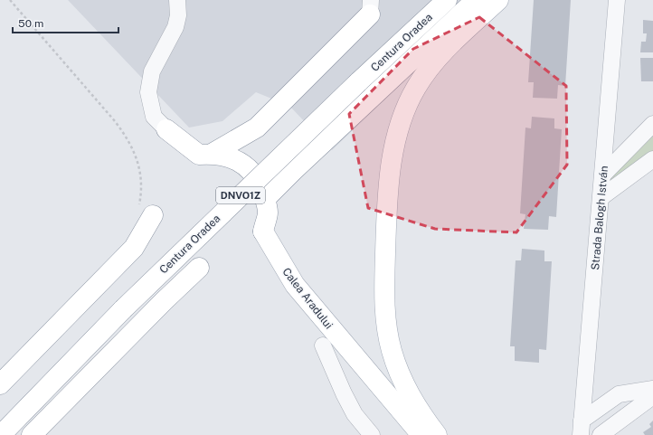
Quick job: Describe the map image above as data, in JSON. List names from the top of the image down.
{
  "streets": {
    "main road": ["Centura Oradea", "DNVO1Z", "Calea Aradului"],
    "street": ["Strada Balogh István"]
  },
  "scale_bar": "50 m"
}
